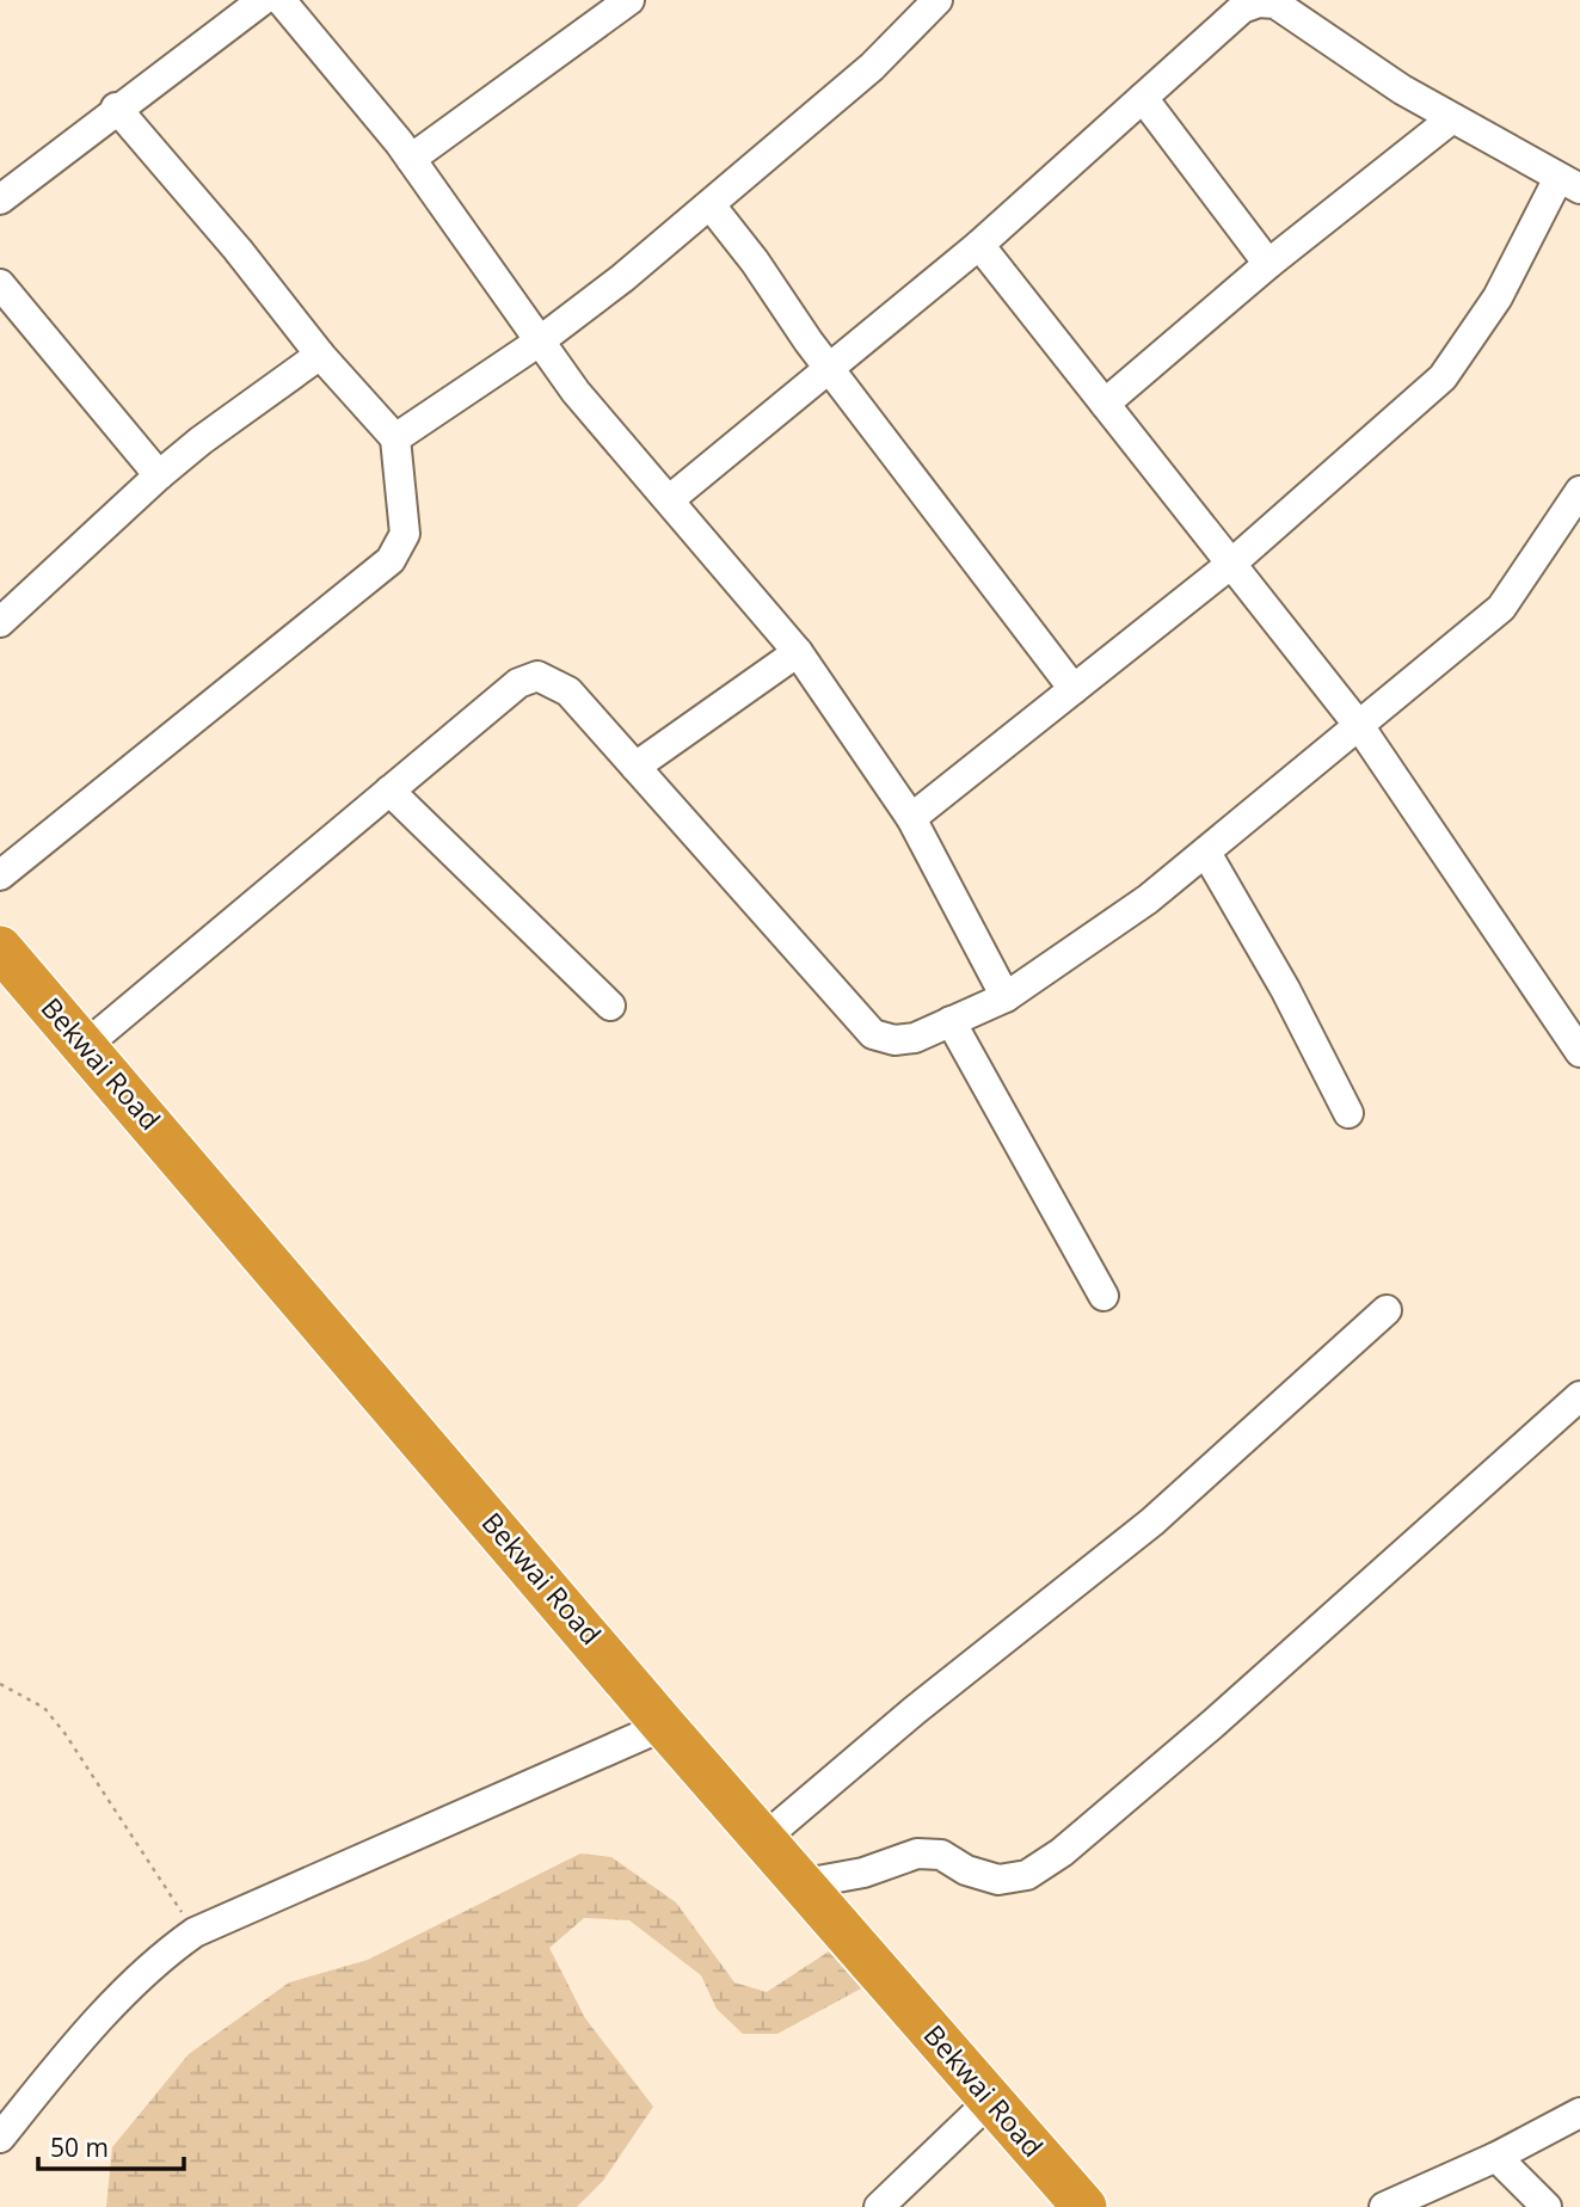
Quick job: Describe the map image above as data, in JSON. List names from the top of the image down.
{
  "streets": {
    "highway": ["Bekwai Road"]
  },
  "scale_bar": "50 m"
}
